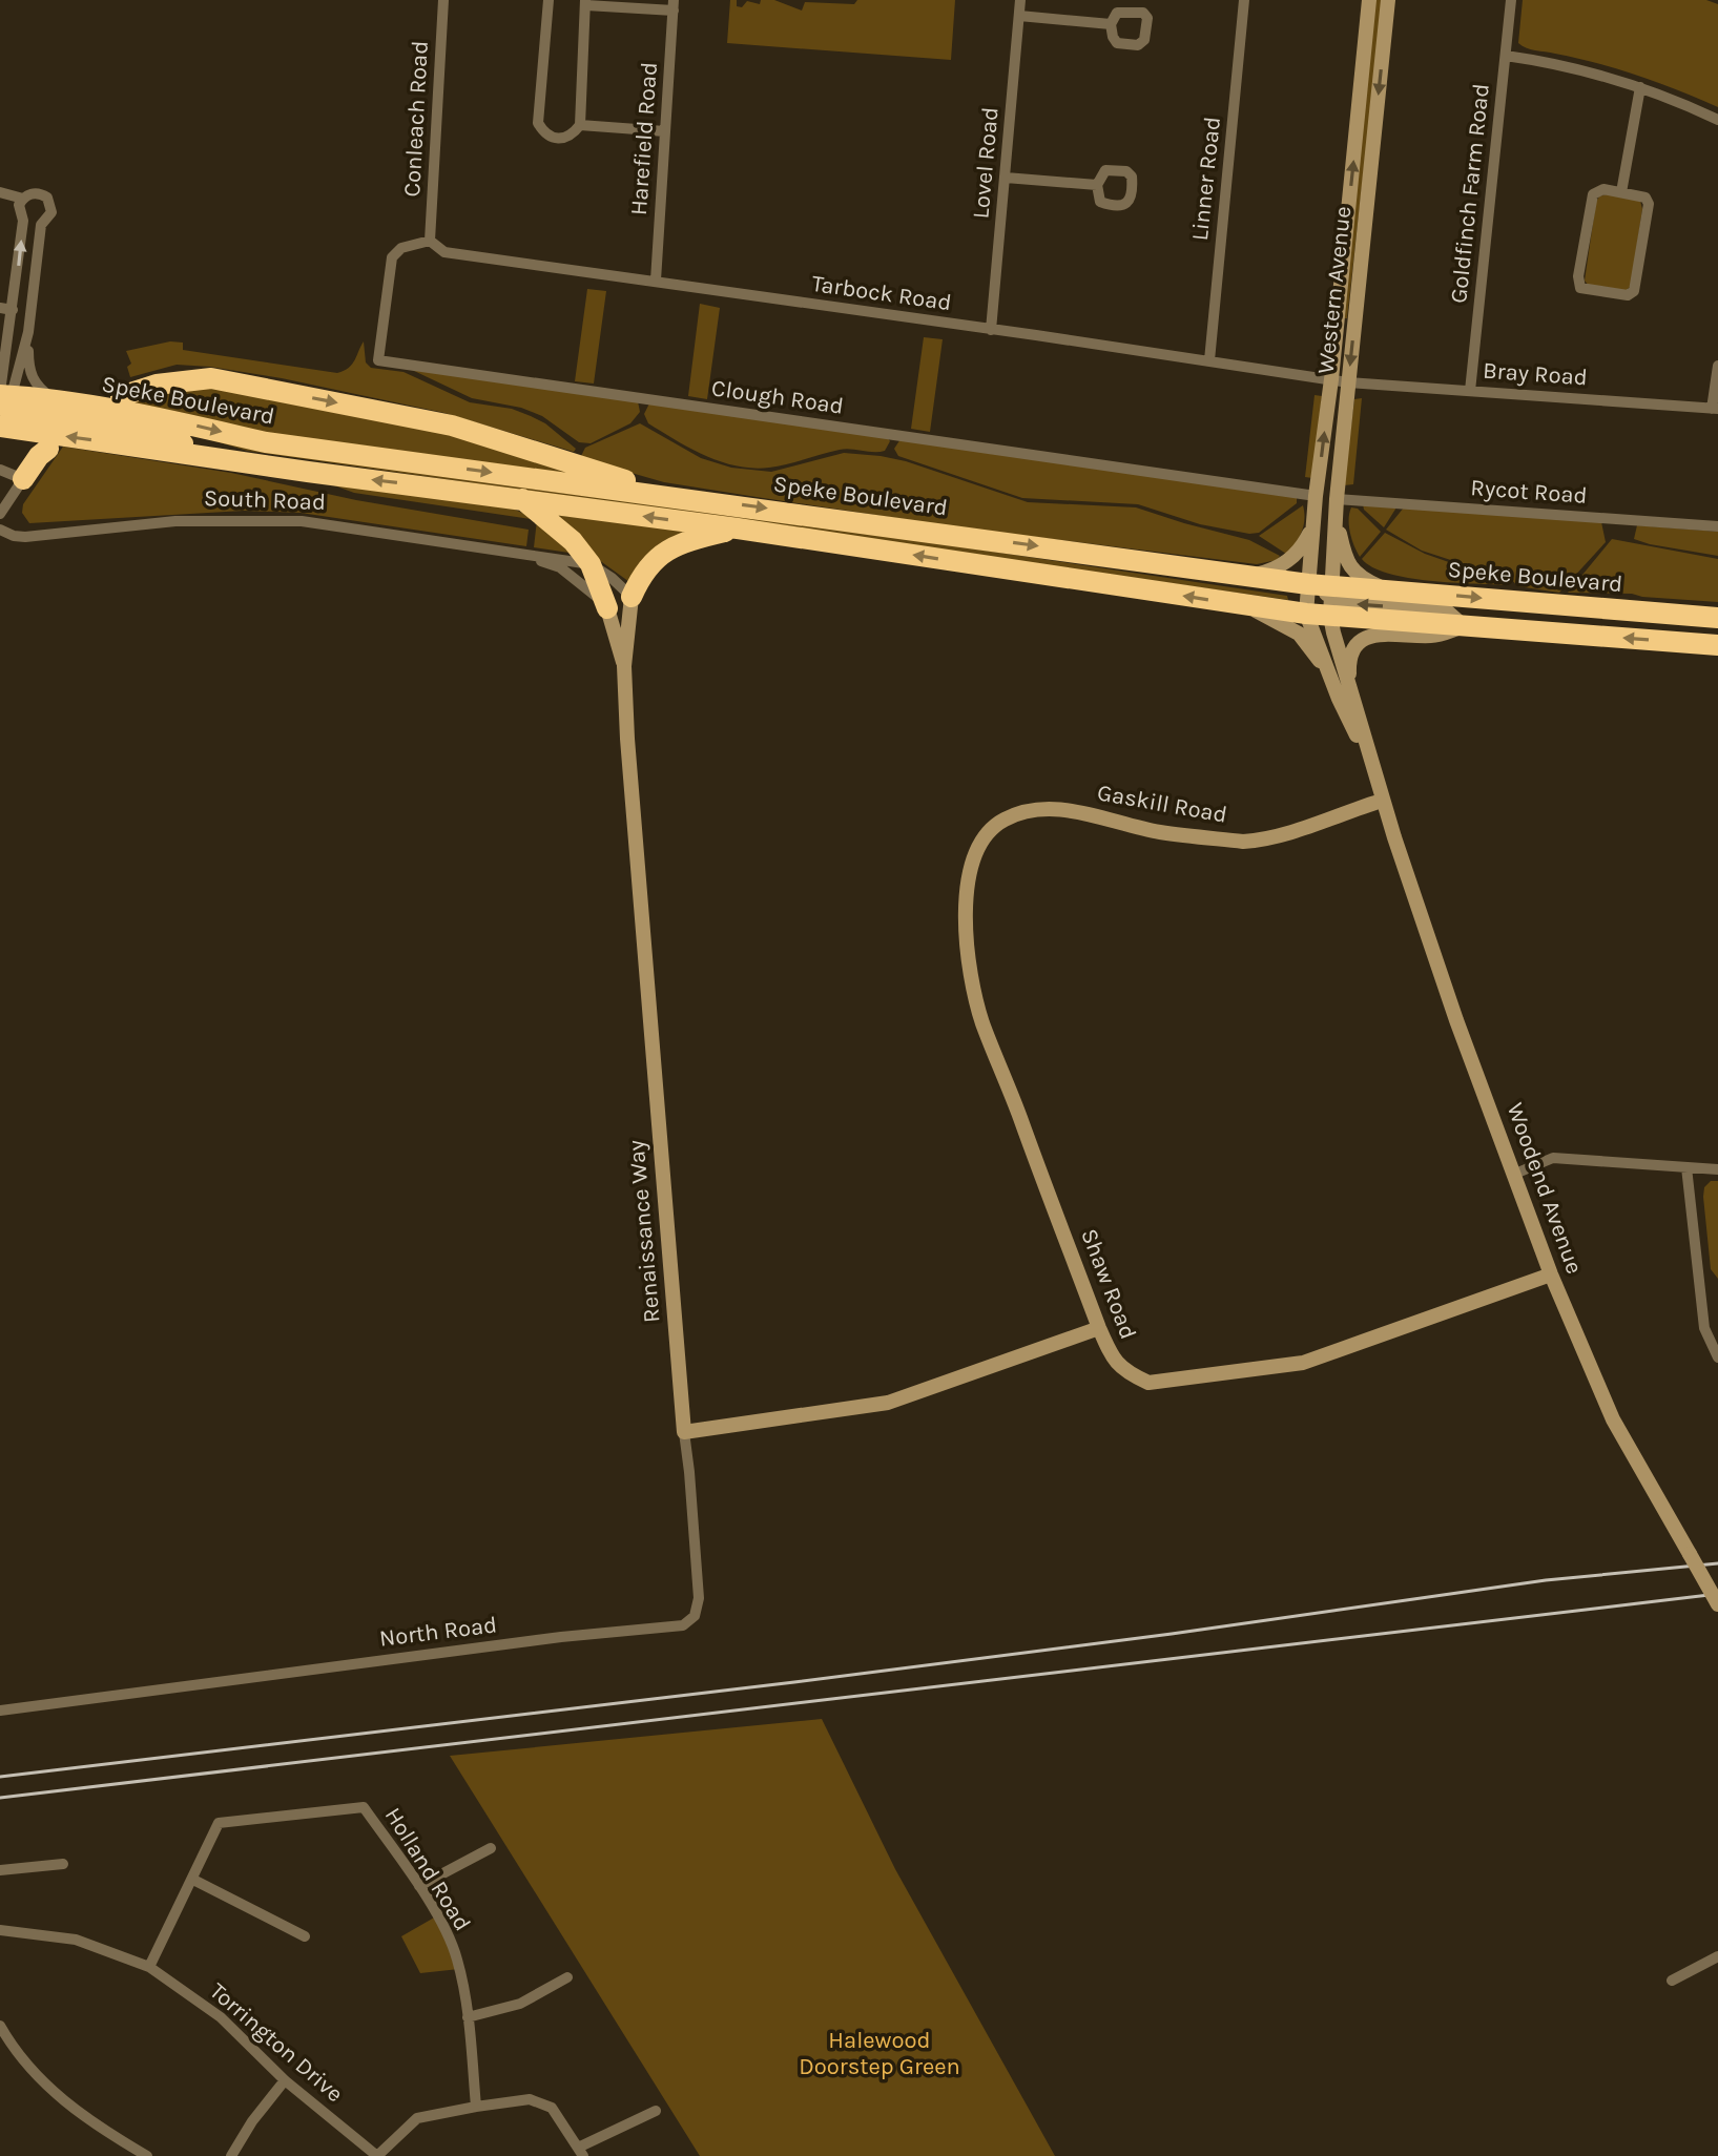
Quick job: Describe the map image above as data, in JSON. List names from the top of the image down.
{
  "streets": {
    "highway": ["Speke Boulevard"],
    "street": [
      "Conleach Road",
      "Harefield Road",
      "Lovel Road",
      "Linner Road",
      "Goldfinch Farm Road",
      "Western Avenue",
      "Tarbock Road",
      "Bray Road",
      "Clough Road",
      "Rycot Road",
      "South Road",
      "Gaskill Road",
      "Woodend Avenue",
      "Renaissance Way",
      "Shaw Road",
      "North Road",
      "Holland Road",
      "Torrington Drive"
    ]
  },
  "crossings": [
    ["Conleach Road", "Tarbock Road"],
    ["Conleach Road", "Clough Road"],
    ["Harefield Road", "Tarbock Road"],
    ["Lovel Road", "Tarbock Road"],
    ["Linner Road", "Tarbock Road"],
    ["Goldfinch Farm Road", "Bray Road"],
    ["Western Avenue", "Tarbock Road"],
    ["Western Avenue", "Bray Road"],
    ["Western Avenue", "Clough Road"],
    ["Western Avenue", "Speke Boulevard"],
    ["Western Avenue", "Rycot Road"],
    ["Western Avenue", "Woodend Avenue"],
    ["Tarbock Road", "Bray Road"],
    ["Tarbock Road", "Clough Road"],
    ["Speke Boulevard", "Woodend Avenue"],
    ["South Road", "Renaissance Way"],
    ["Gaskill Road", "Woodend Avenue"],
    ["Gaskill Road", "Shaw Road"],
    ["Woodend Avenue", "Shaw Road"],
    ["Renaissance Way", "North Road"],
    ["Holland Road", "Torrington Drive"]
  ],
  "parks": ["Halewood Doorstep Green"]
}
